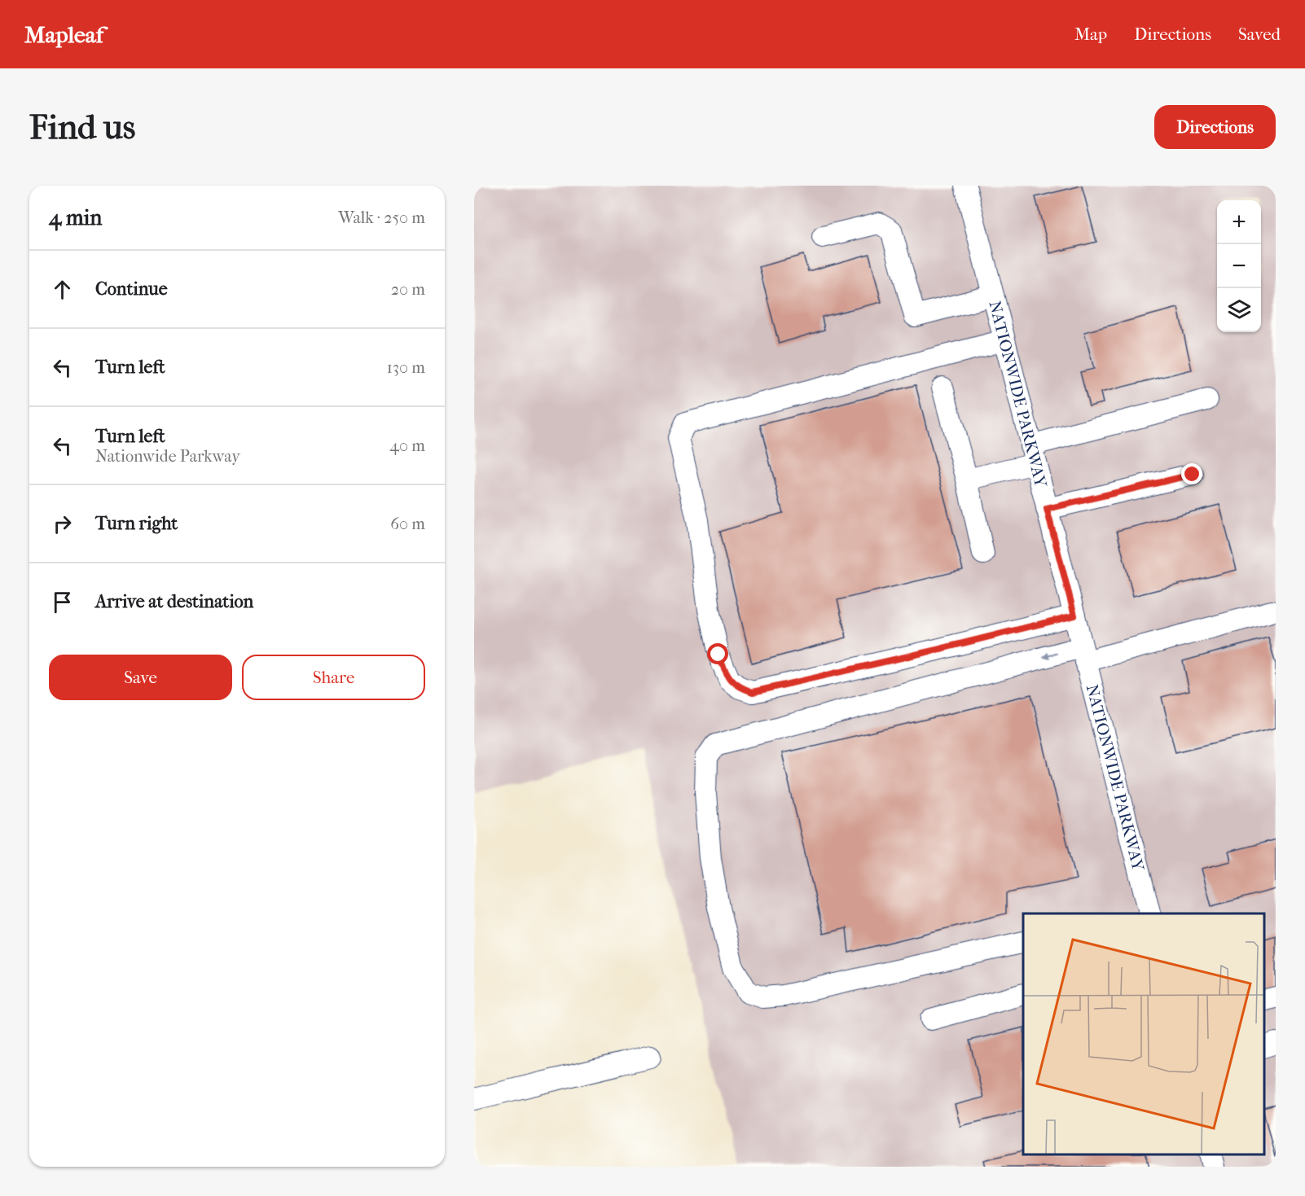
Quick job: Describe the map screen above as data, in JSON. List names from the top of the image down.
{
  "streets": {
    "street": ["NATIONWIDE PARKWAY"]
  },
  "page": {
    "header": "Mapleaf",
    "nav": ["Map", "Directions", "Saved"],
    "buttons": [
      "Directions",
      ["Save", "Share"]
    ],
    "title": "Find us",
    "heading": ["4 min", "Walk · 250 m"],
    "map_buttons": ["+", "−"],
    "list": [
      ["Continue", "20 m"],
      ["Turn left", "130 m"],
      ["Turn left", "Nationwide Parkway", "40 m"],
      ["Turn right", "60 m"],
      "Arrive at destination"
    ]
  }
}
